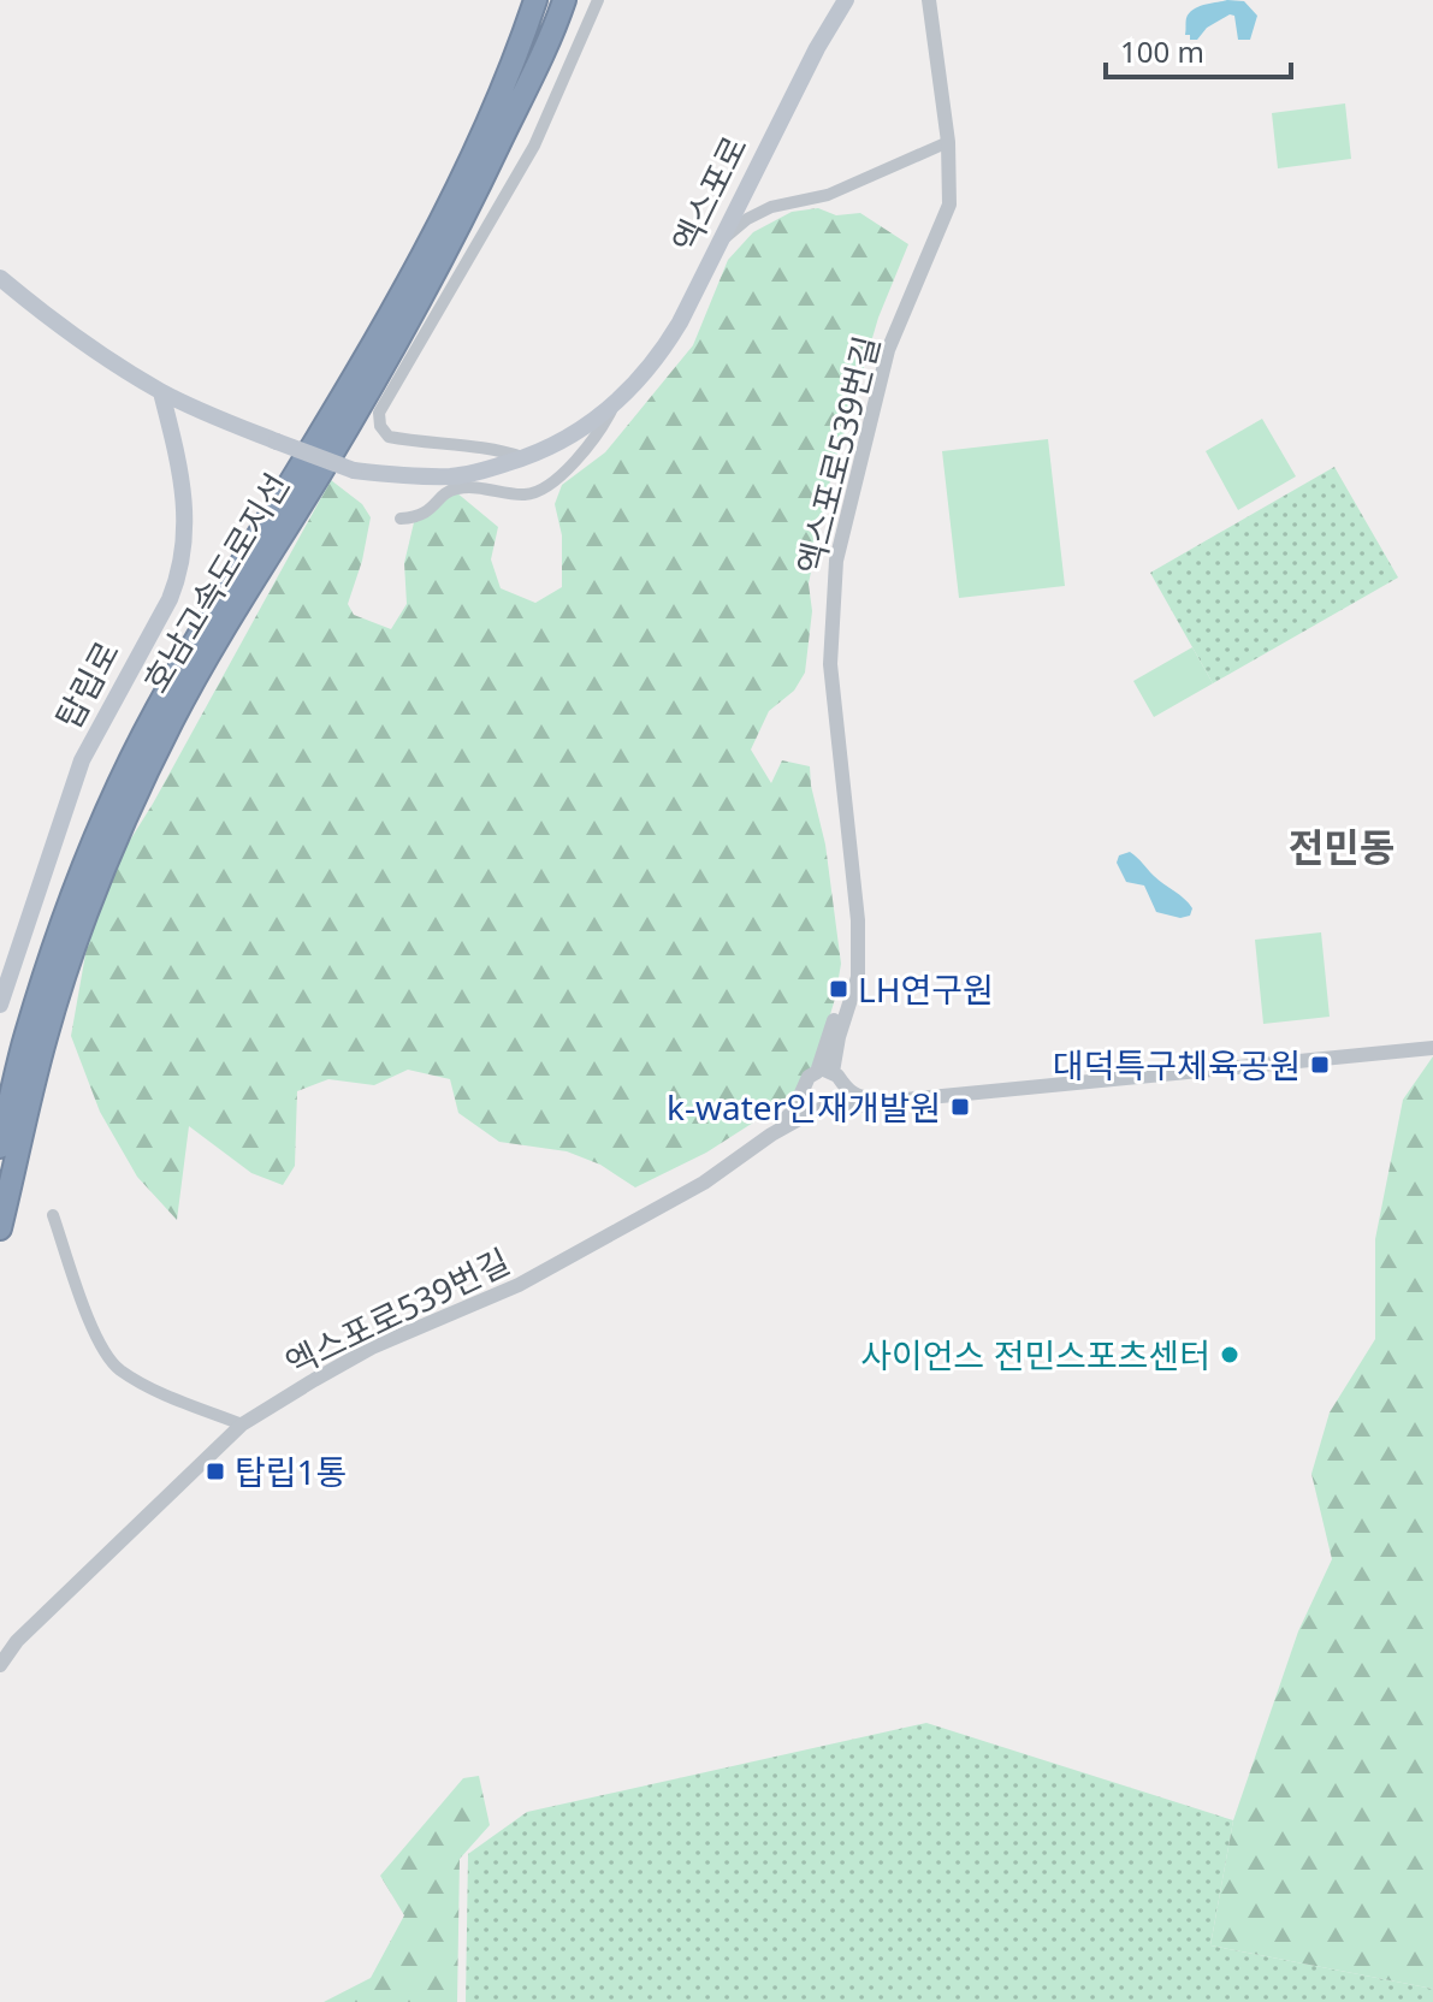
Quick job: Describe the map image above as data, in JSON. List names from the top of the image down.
{
  "streets": {
    "highway": ["호남고속도로지선"],
    "main road": ["엑스포로", "탑립로"],
    "street": ["엑스포로539번길"]
  },
  "crossings": [
    ["엑스포로", "탑립로"]
  ],
  "districts": ["전민동"],
  "places": {
    "transit": [
      "LH연구원",
      "대덕특구체육공원",
      "k-water인재개발원",
      "탑립1통"
    ],
    "other": ["사이언스 전민스포츠센터"]
  },
  "scale_bar": "100 m"
}
